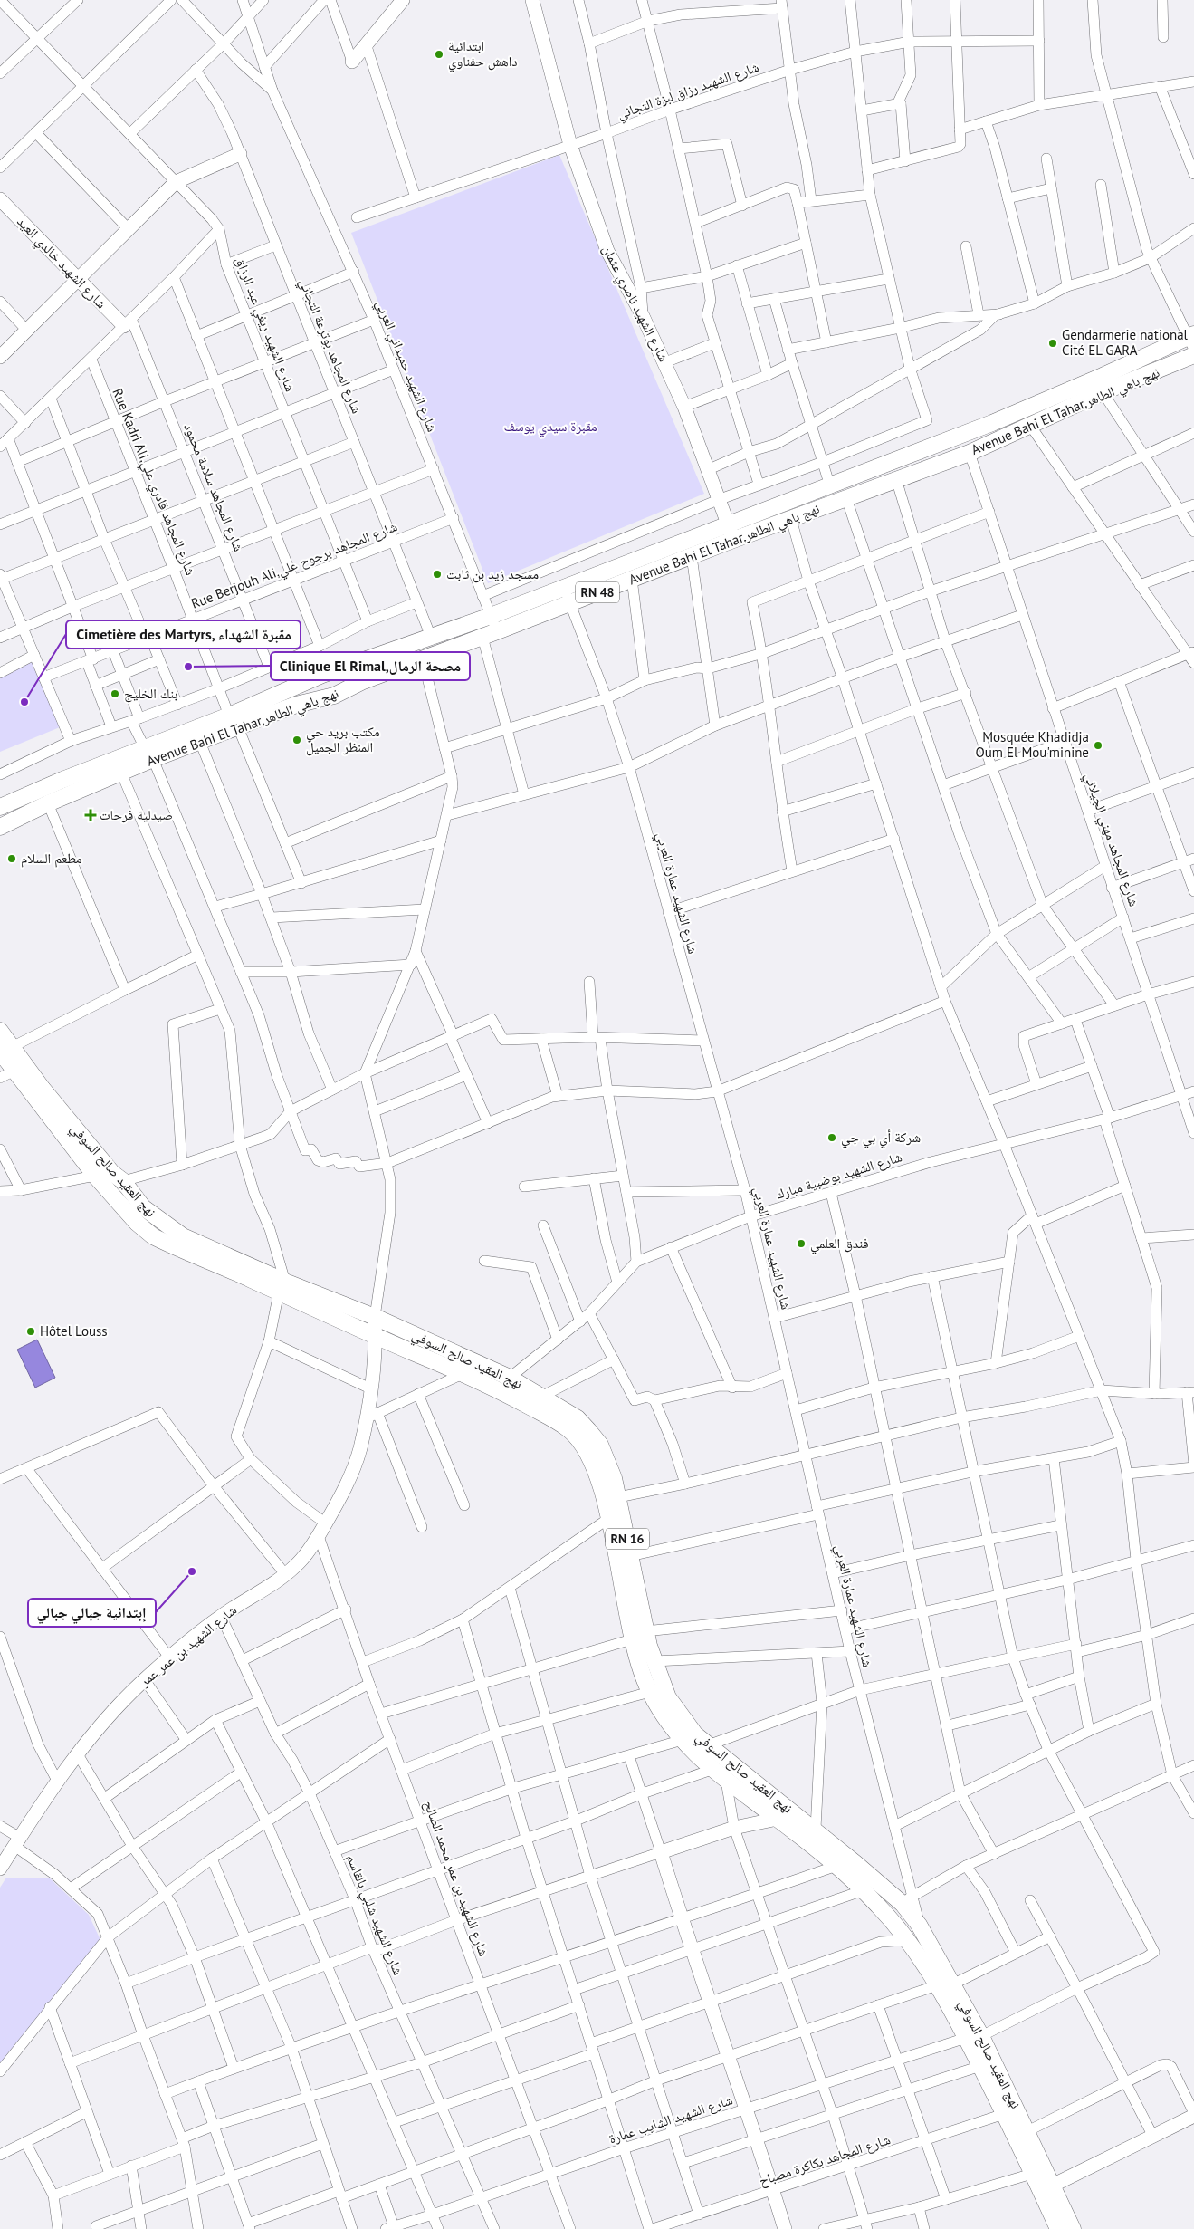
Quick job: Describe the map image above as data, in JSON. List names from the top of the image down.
{
  "streets": {
    "main road": [
      "Avenue Bahi El Tahar,نهج باهي الطاهر",
      "RN 48",
      "نهج العقيد صالح السوفي",
      "RN 16"
    ],
    "street": [
      "شارع الشهيد رزاق لبزة التجاني",
      "شارع الشهيد خالدي العيد",
      "شارع الشهيد ناصري عثمان",
      "شارع الشهيد ريغي عبد الرزاق",
      "شارع المجاهد بوترعة التجاني",
      "شارع الشهيد حميداني العربي",
      "Rue Kadri Ali,شارع المجاهد قادري علي",
      "شارع المجاهد سلامة محمود",
      "Rue Berjouh Ali,شارع المجاهد برجوح علي",
      "شارع المجاهد مهني الجيلاني",
      "شارع الشهيد عمارة العربي",
      "شارع الشهيد بوضبية مبارك",
      "شارع الشهيد بن عمر عمر",
      "شارع الشهيد بن عمر محمد الصالح",
      "شارع الشهيد شلبي بالقاسم",
      "شارع الشهيد الشايب عمارة",
      "شارع المجاهد بكاكرة مصباح"
    ]
  },
  "crossings": [
    ["شارع الشهيد رزاق لبزة التجاني", "شارع الشهيد ناصري عثمان"],
    ["شارع الشهيد خالدي العيد", "شارع المجاهد سلامة محمود"],
    ["شارع الشهيد ناصري عثمان", "Avenue Bahi El Tahar,نهج باهي الطاهر"],
    ["شارع الشهيد ريغي عبد الرزاق", "Rue Berjouh Ali,شارع المجاهد برجوح علي"],
    ["شارع المجاهد بوترعة التجاني", "Avenue Bahi El Tahar,نهج باهي الطاهر"],
    ["شارع المجاهد بوترعة التجاني", "Rue Berjouh Ali,شارع المجاهد برجوح علي"],
    ["شارع الشهيد حميداني العربي", "Avenue Bahi El Tahar,نهج باهي الطاهر"],
    ["شارع الشهيد حميداني العربي", "Rue Berjouh Ali,شارع المجاهد برجوح علي"],
    ["Avenue Bahi El Tahar,نهج باهي الطاهر", "Rue Kadri Ali,شارع المجاهد قادري علي"],
    ["Avenue Bahi El Tahar,نهج باهي الطاهر", "شارع المجاهد مهني الجيلاني"],
    ["Avenue Bahi El Tahar,نهج باهي الطاهر", "شارع الشهيد عمارة العربي"],
    ["Rue Kadri Ali,شارع المجاهد قادري علي", "Rue Berjouh Ali,شارع المجاهد برجوح علي"],
    ["شارع المجاهد سلامة محمود", "Rue Berjouh Ali,شارع المجاهد برجوح علي"],
    ["شارع المجاهد مهني الجيلاني", "شارع الشهيد بوضبية مبارك"],
    ["شارع الشهيد عمارة العربي", "نهج العقيد صالح السوفي"],
    ["شارع الشهيد عمارة العربي", "شارع الشهيد بوضبية مبارك"],
    ["نهج العقيد صالح السوفي", "شارع الشهيد بوضبية مبارك"],
    ["نهج العقيد صالح السوفي", "شارع الشهيد بن عمر عمر"],
    ["نهج العقيد صالح السوفي", "شارع الشهيد الشايب عمارة"],
    ["نهج العقيد صالح السوفي", "شارع المجاهد بكاكرة مصباح"],
    ["شارع الشهيد بن عمر عمر", "شارع الشهيد بن عمر محمد الصالح"],
    ["شارع الشهيد بن عمر عمر", "شارع الشهيد شلبي بالقاسم"],
    ["شارع الشهيد بن عمر محمد الصالح", "شارع الشهيد الشايب عمارة"],
    ["شارع الشهيد شلبي بالقاسم", "شارع الشهيد الشايب عمارة"]
  ],
  "parks": ["مقبرة سيدي يوسف"],
  "places": {
    "other": [
      "ابتدائية داهش حفناوي",
      "Gendarmerie national Cité EL GARA",
      "مسجد زيد بن ثابت",
      "Clinique El Rimal,مصحة الرمال",
      "بنك الخليج",
      "Cimetière des Martyrs, مقبرة الشهداء",
      "مكتب بريد حي المنظر الجميل",
      "Mosquée Khadidja Oum El Mou'minine",
      "مطعم السلام",
      "شركة أي بي جي",
      "فندق العلمي",
      "Hôtel Louss",
      "إبتدائية جبالي جبالي"
    ],
    "health": ["صيدلية فرحات"]
  }
}
